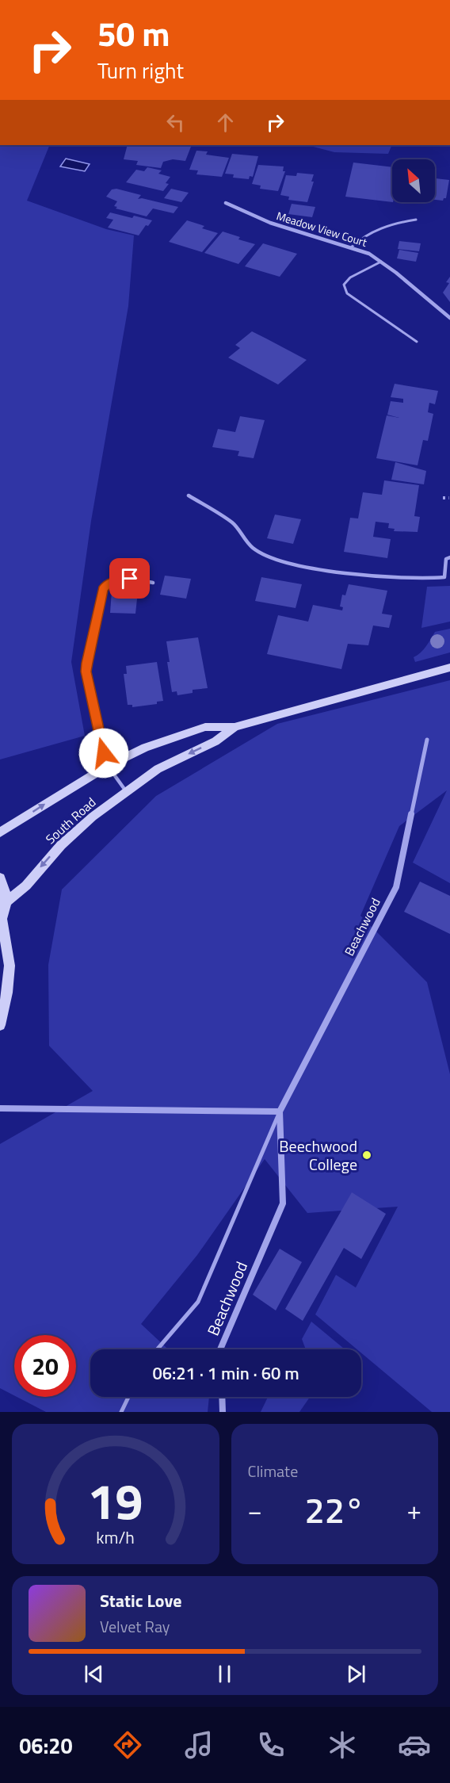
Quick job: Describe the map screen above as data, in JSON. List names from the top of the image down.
{
  "streets": {
    "main road": ["South Road"],
    "street": ["Meadow View Court", "Beachwood"]
  },
  "places": ["Beechwood College"],
  "north": "top left",
  "page": {
    "turn": ["50 m", "Turn right"],
    "limit": "20",
    "trip": "06:21 · 1 min · 60 m",
    "tile": "Climate",
    "heat": ["−", "22°", "+"],
    "song": ["Static Love", "Velvet Ray"],
    "tabs": "06:20",
    "gauge": ["19", "km/h"]
  }
}
